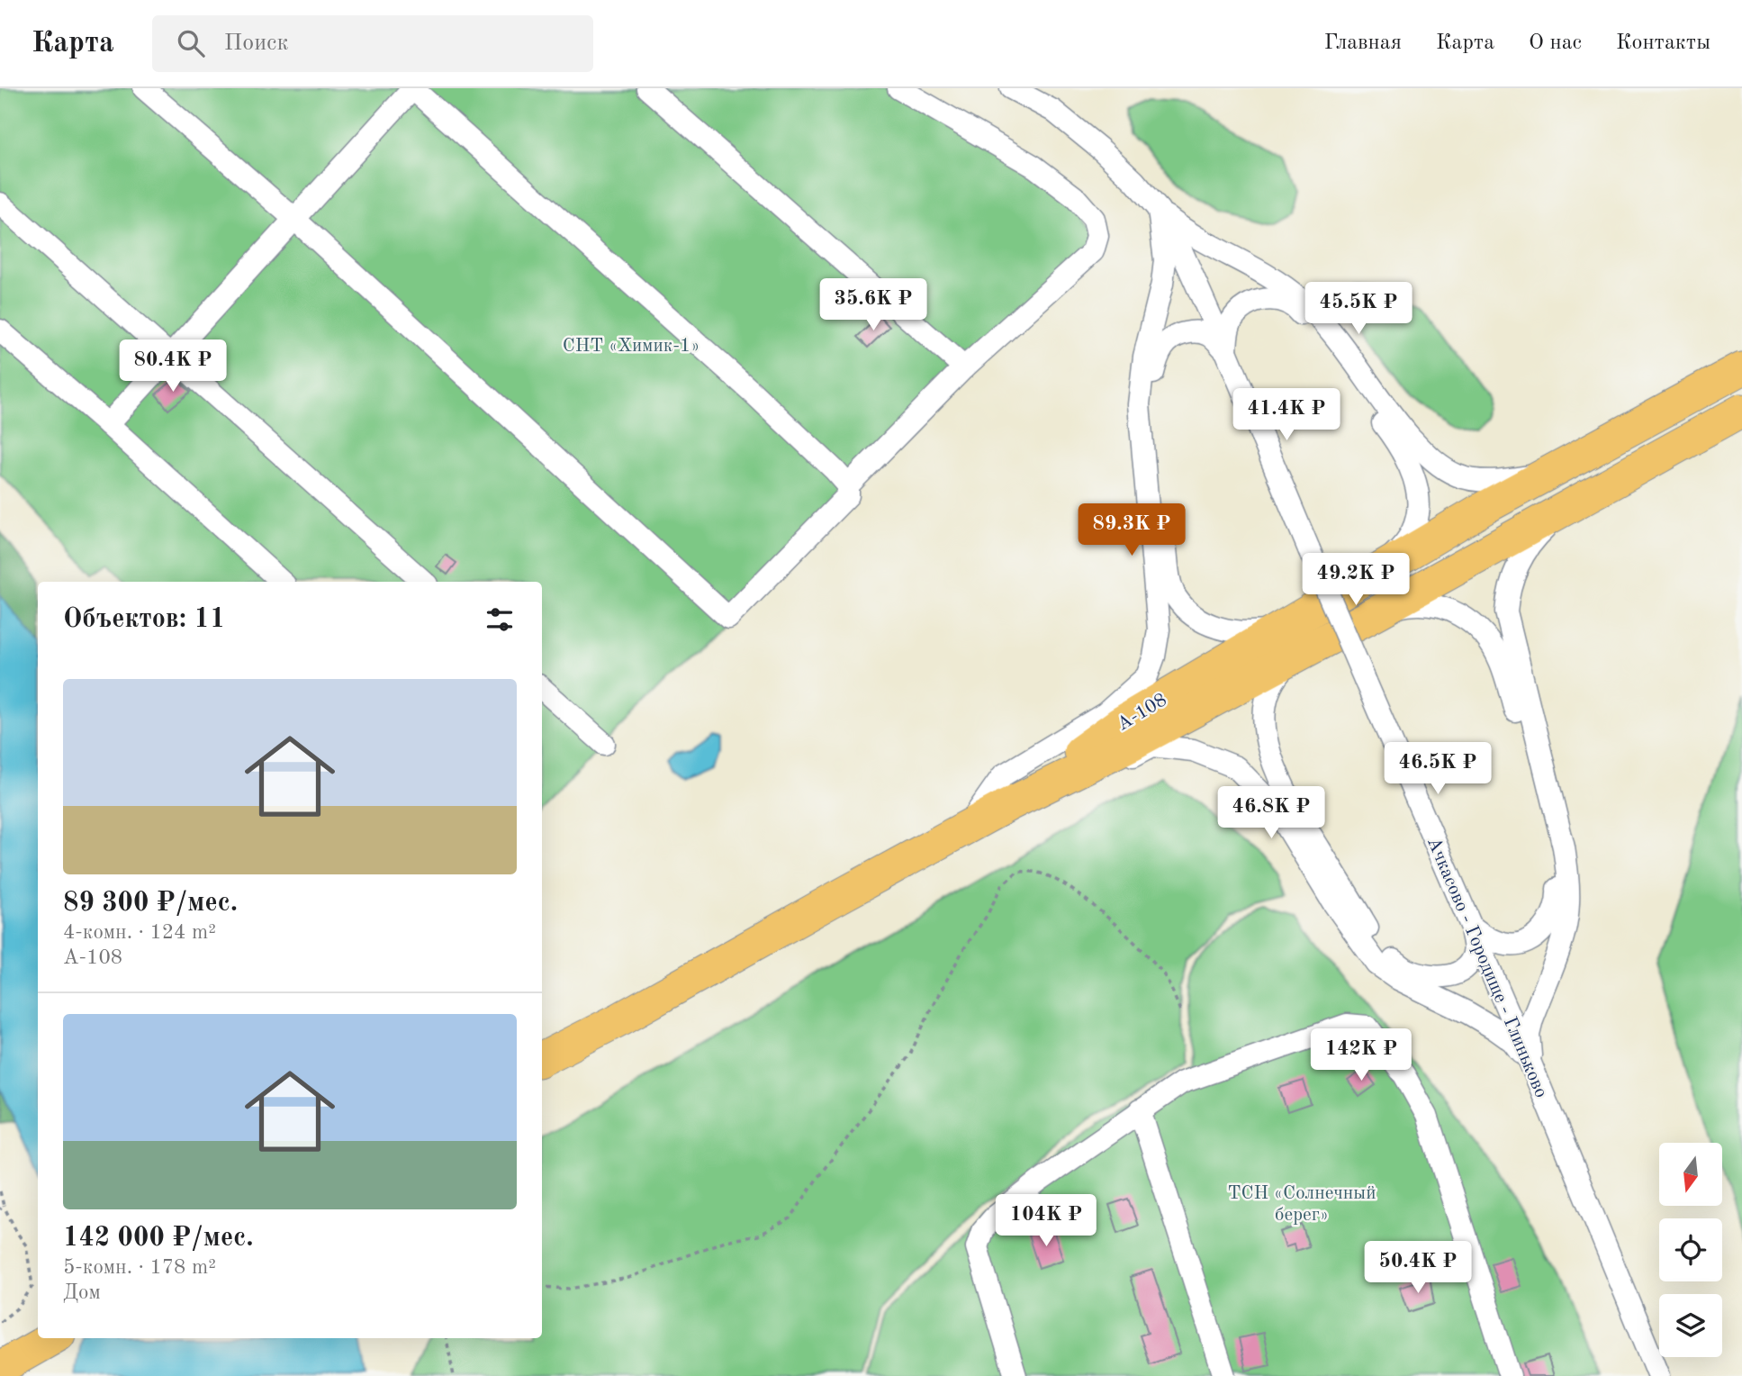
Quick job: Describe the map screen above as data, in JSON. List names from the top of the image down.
{
  "streets": {
    "highway": ["А-108"],
    "street": ["Ачкасово - Городище - Глиньково"]
  },
  "parks": ["СНТ «Химик-1»", "ТСН «Солнечный берег»"],
  "north": "bottom",
  "page": {
    "header": "Карта",
    "search": "Поиск",
    "nav": [
      "Главная",
      "Карта",
      "О нас",
      "Контакты"
    ],
    "price": [
      "35.6K ₽",
      "45.5K ₽",
      "80.4K ₽",
      "41.4K ₽",
      "89.3K ₽",
      "49.2K ₽",
      "46.5K ₽",
      "46.8K ₽",
      "142K ₽",
      "104K ₽",
      "50.4K ₽"
    ],
    "heading": "Объектов: 11",
    "list": [
      {
        "name": "89 300 ₽/мес.",
        "note": "4-комн. · 124 m² · А-108"
      },
      {
        "name": "142 000 ₽/мес.",
        "note": "5-комн. · 178 m² · Дом"
      }
    ]
  }
}
